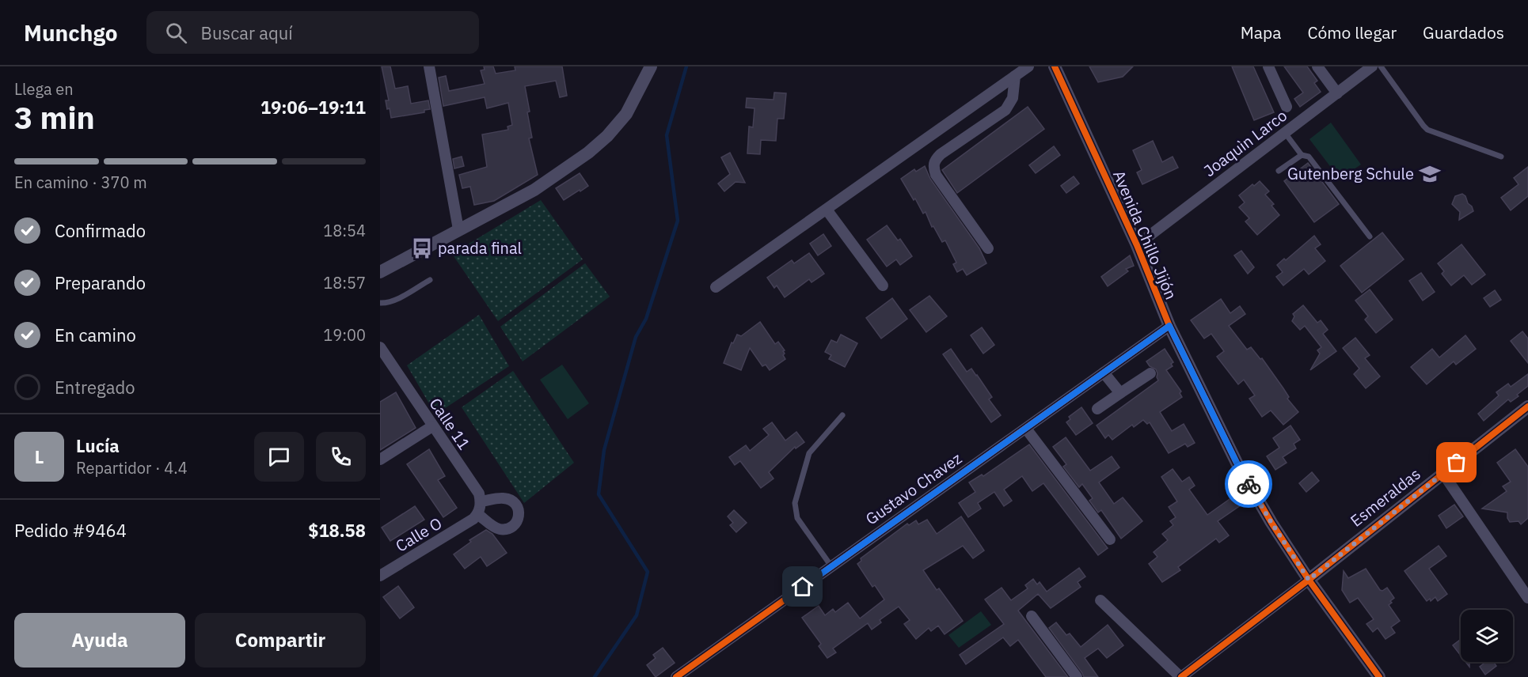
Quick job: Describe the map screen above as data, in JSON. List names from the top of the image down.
{
  "streets": {
    "street": [
      "Joaquìn Larco",
      "Avenida Chillo Jijón",
      "Calle 11",
      "Gustavo Chavez",
      "Esmeraldas",
      "Calle O"
    ]
  },
  "crossings": [
    ["Joaquìn Larco", "Avenida Chillo Jijón"],
    ["Avenida Chillo Jijón", "Gustavo Chavez"],
    ["Avenida Chillo Jijón", "Esmeraldas"],
    ["Calle 11", "Calle O"]
  ],
  "places": {
    "school or university": ["Gutenberg Schule"],
    "bus stop": ["parada final"]
  },
  "page": {
    "header": "Munchgo",
    "search": "Buscar aquí",
    "nav": ["Mapa", "Cómo llegar", "Guardados"],
    "heading": ["3 min", "Llega en", "19:06–19:11"],
    "panel": [
      "Lucía",
      "Repartidor · 4.4",
      "Pedido #9464",
      "$18.58"
    ],
    "bar": "En camino · 370 m",
    "list": [
      ["Confirmado", "18:54"],
      ["Preparando", "18:57"],
      ["En camino", "19:00"],
      "Entregado"
    ],
    "round": "L",
    "buttons": ["Ayuda", "Compartir"]
  }
}
